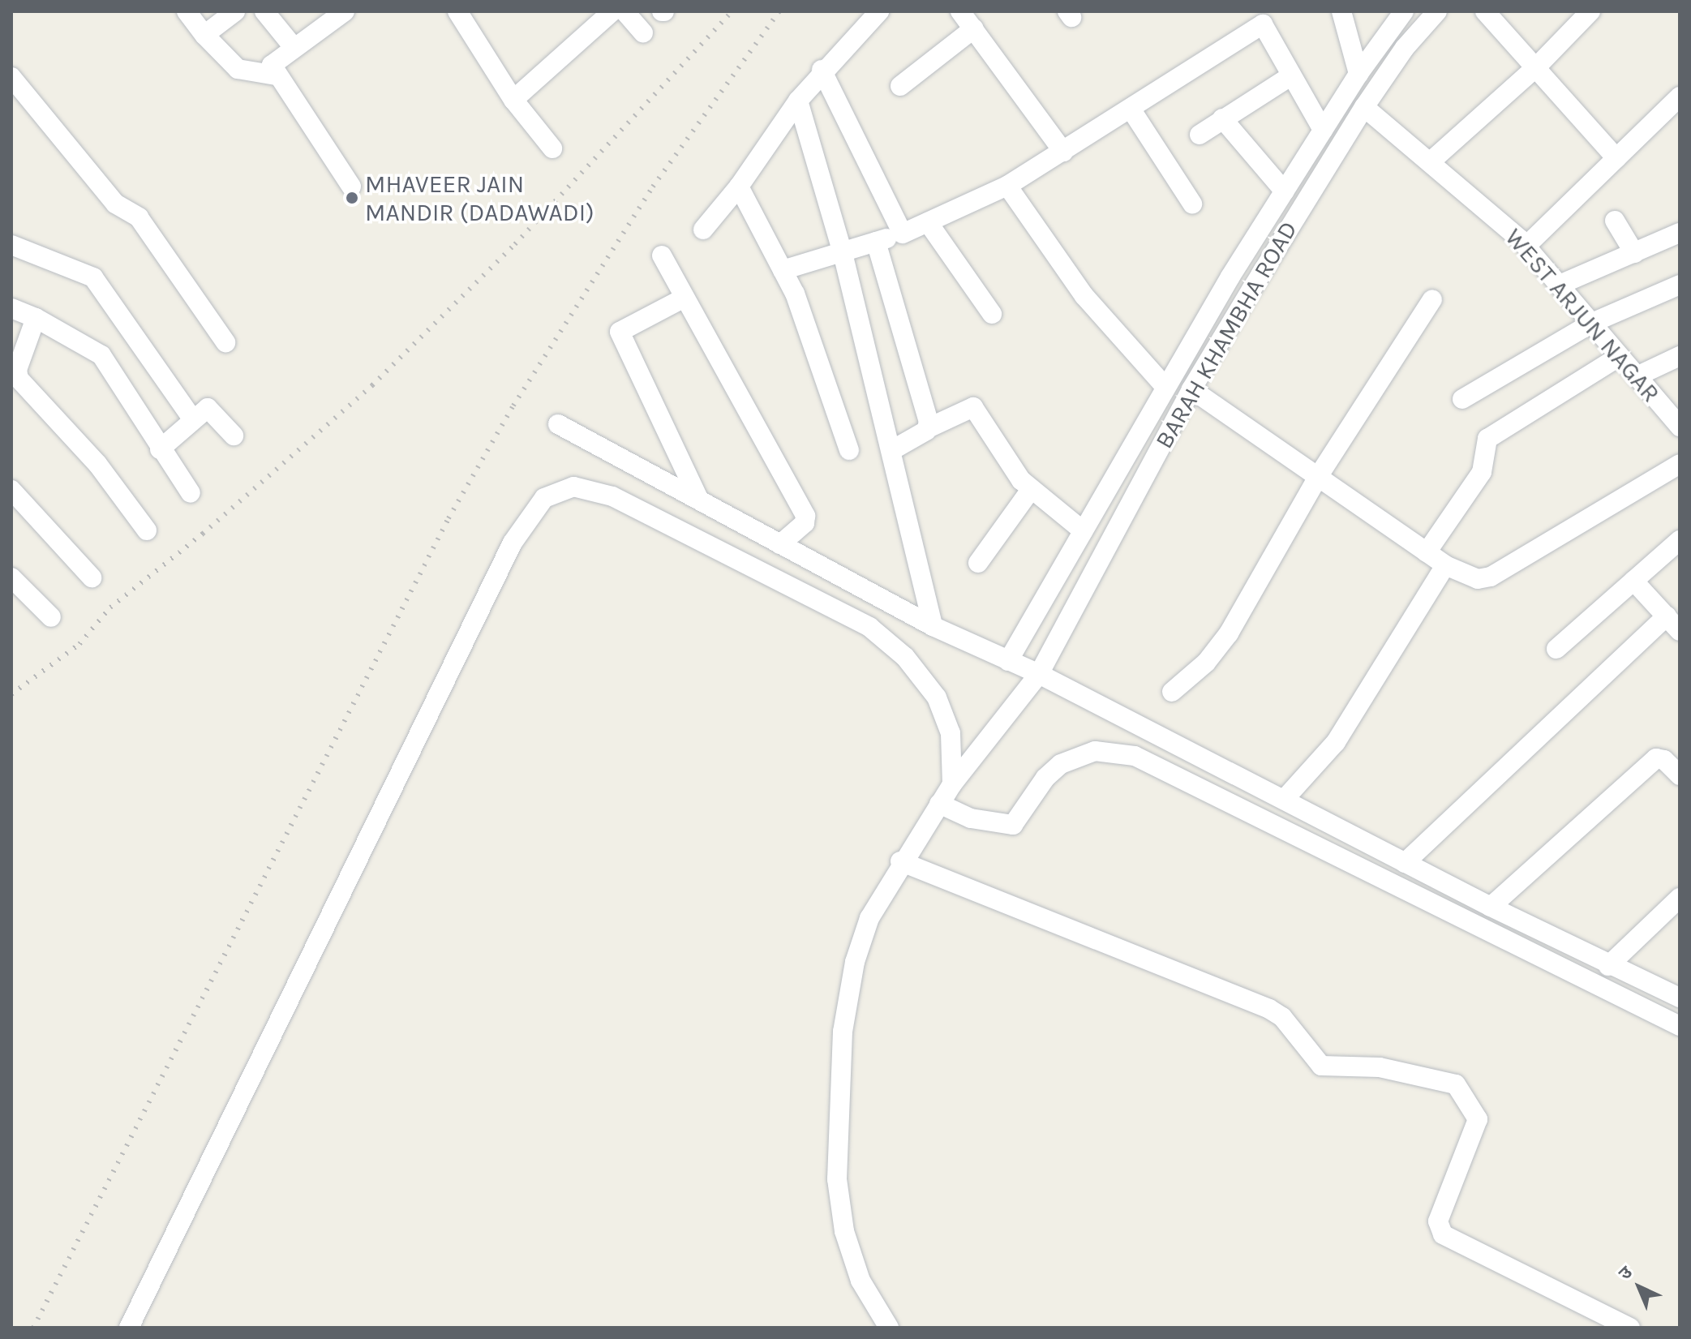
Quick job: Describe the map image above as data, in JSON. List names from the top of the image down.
{
  "streets": {
    "street": ["WEST ARJUN NAGAR", "BARAH KHAMBHA ROAD"]
  },
  "crossings": [
    ["WEST ARJUN NAGAR", "BARAH KHAMBHA ROAD"]
  ],
  "places": ["MHAVEER JAIN MANDIR (DADAWADI)"],
  "north": "top left"
}
